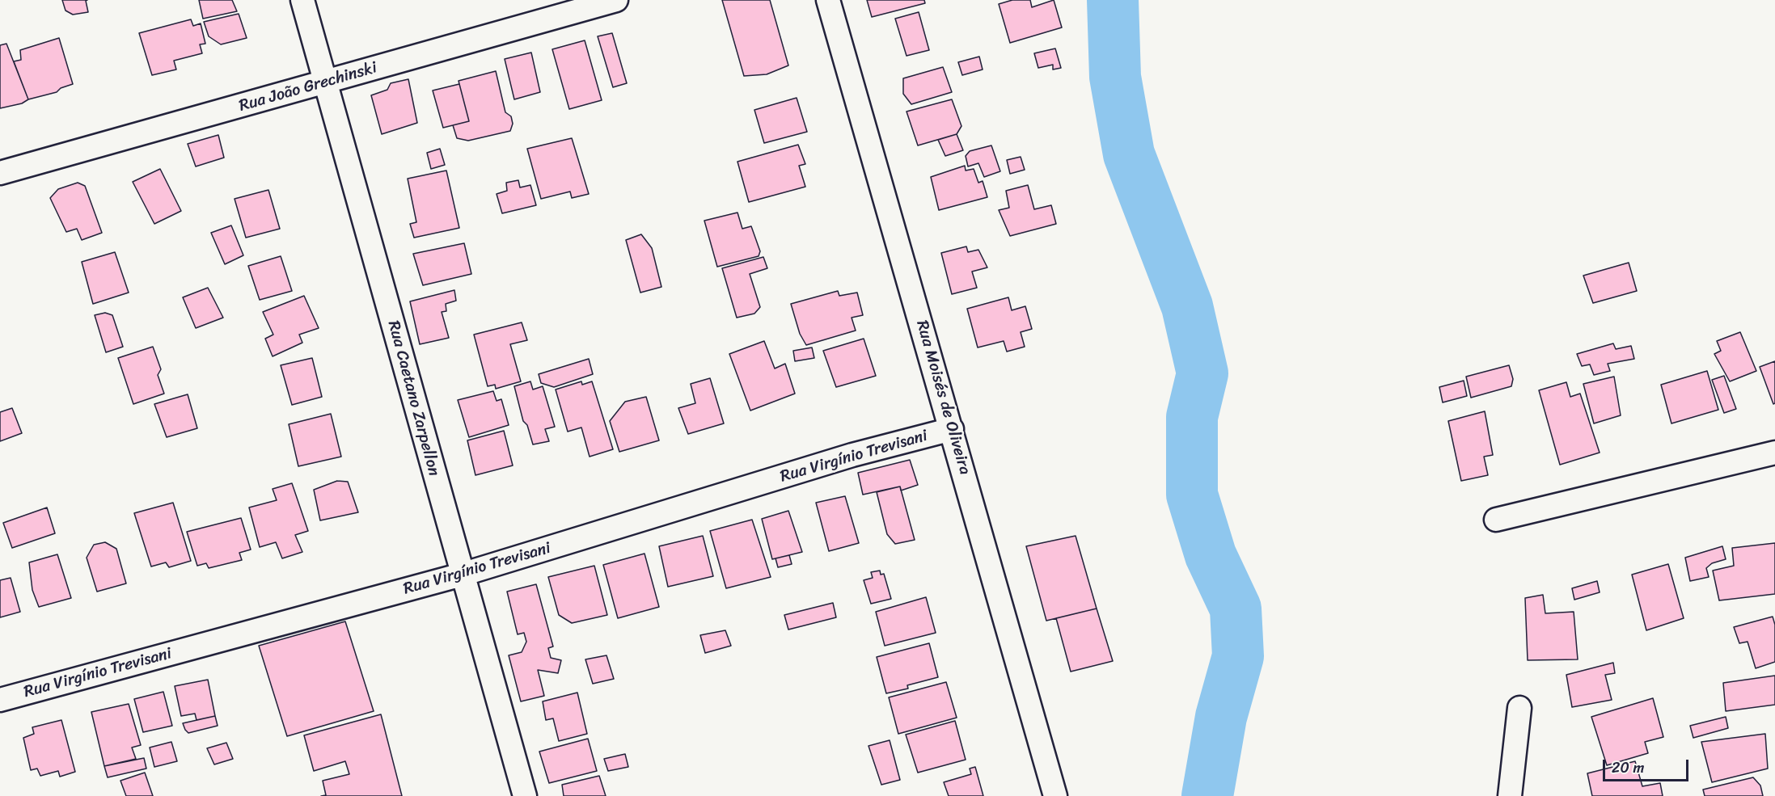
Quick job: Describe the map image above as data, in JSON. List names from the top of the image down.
{
  "streets": {
    "street": [
      "Rua João Grechinski",
      "Rua Moisés de Oliveira",
      "Rua Caetano Zarpellon",
      "Rua Virgínio Trevisani"
    ]
  },
  "crossings": [
    ["Rua João Grechinski", "Rua Caetano Zarpellon"],
    ["Rua Moisés de Oliveira", "Rua Virgínio Trevisani"],
    ["Rua Caetano Zarpellon", "Rua Virgínio Trevisani"]
  ],
  "scale_bar": "20 m"
}
